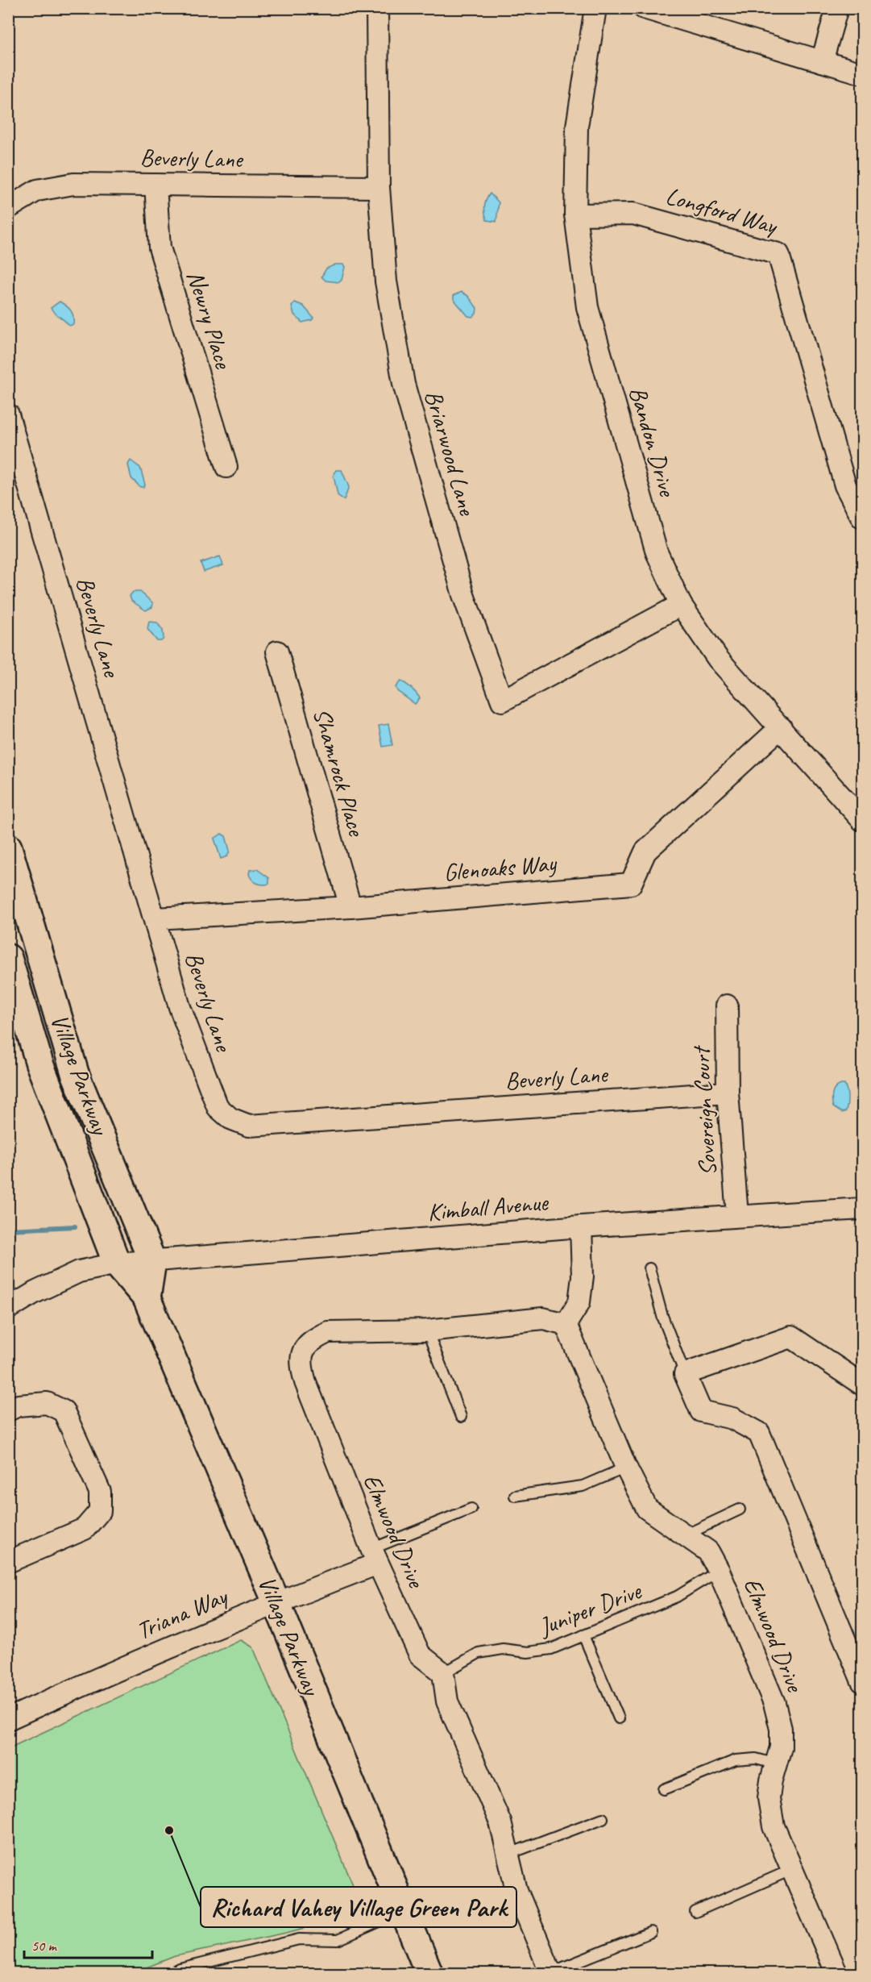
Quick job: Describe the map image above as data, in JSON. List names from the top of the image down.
{
  "streets": {
    "street": [
      "Beverly Lane",
      "Longford Way",
      "Newry Place",
      "Bandon Drive",
      "Briarwood Lane",
      "Shamrock Place",
      "Glenoaks Way",
      "Village Parkway",
      "Sovereign Court",
      "Kimball Avenue",
      "Elmwood Drive",
      "Triana Way"
    ],
    "lane": ["Juniper Drive"]
  },
  "crossings": [
    ["Beverly Lane", "Newry Place"],
    ["Beverly Lane", "Briarwood Lane"],
    ["Beverly Lane", "Glenoaks Way"],
    ["Beverly Lane", "Sovereign Court"],
    ["Longford Way", "Bandon Drive"],
    ["Bandon Drive", "Briarwood Lane"],
    ["Bandon Drive", "Glenoaks Way"],
    ["Shamrock Place", "Glenoaks Way"],
    ["Village Parkway", "Kimball Avenue"],
    ["Village Parkway", "Triana Way"],
    ["Sovereign Court", "Kimball Avenue"],
    ["Elmwood Drive", "Juniper Drive"],
    ["Elmwood Drive", "Triana Way"]
  ],
  "places": ["Richard Vahey Village Green Park"],
  "scale_bar": "50 m"
}
